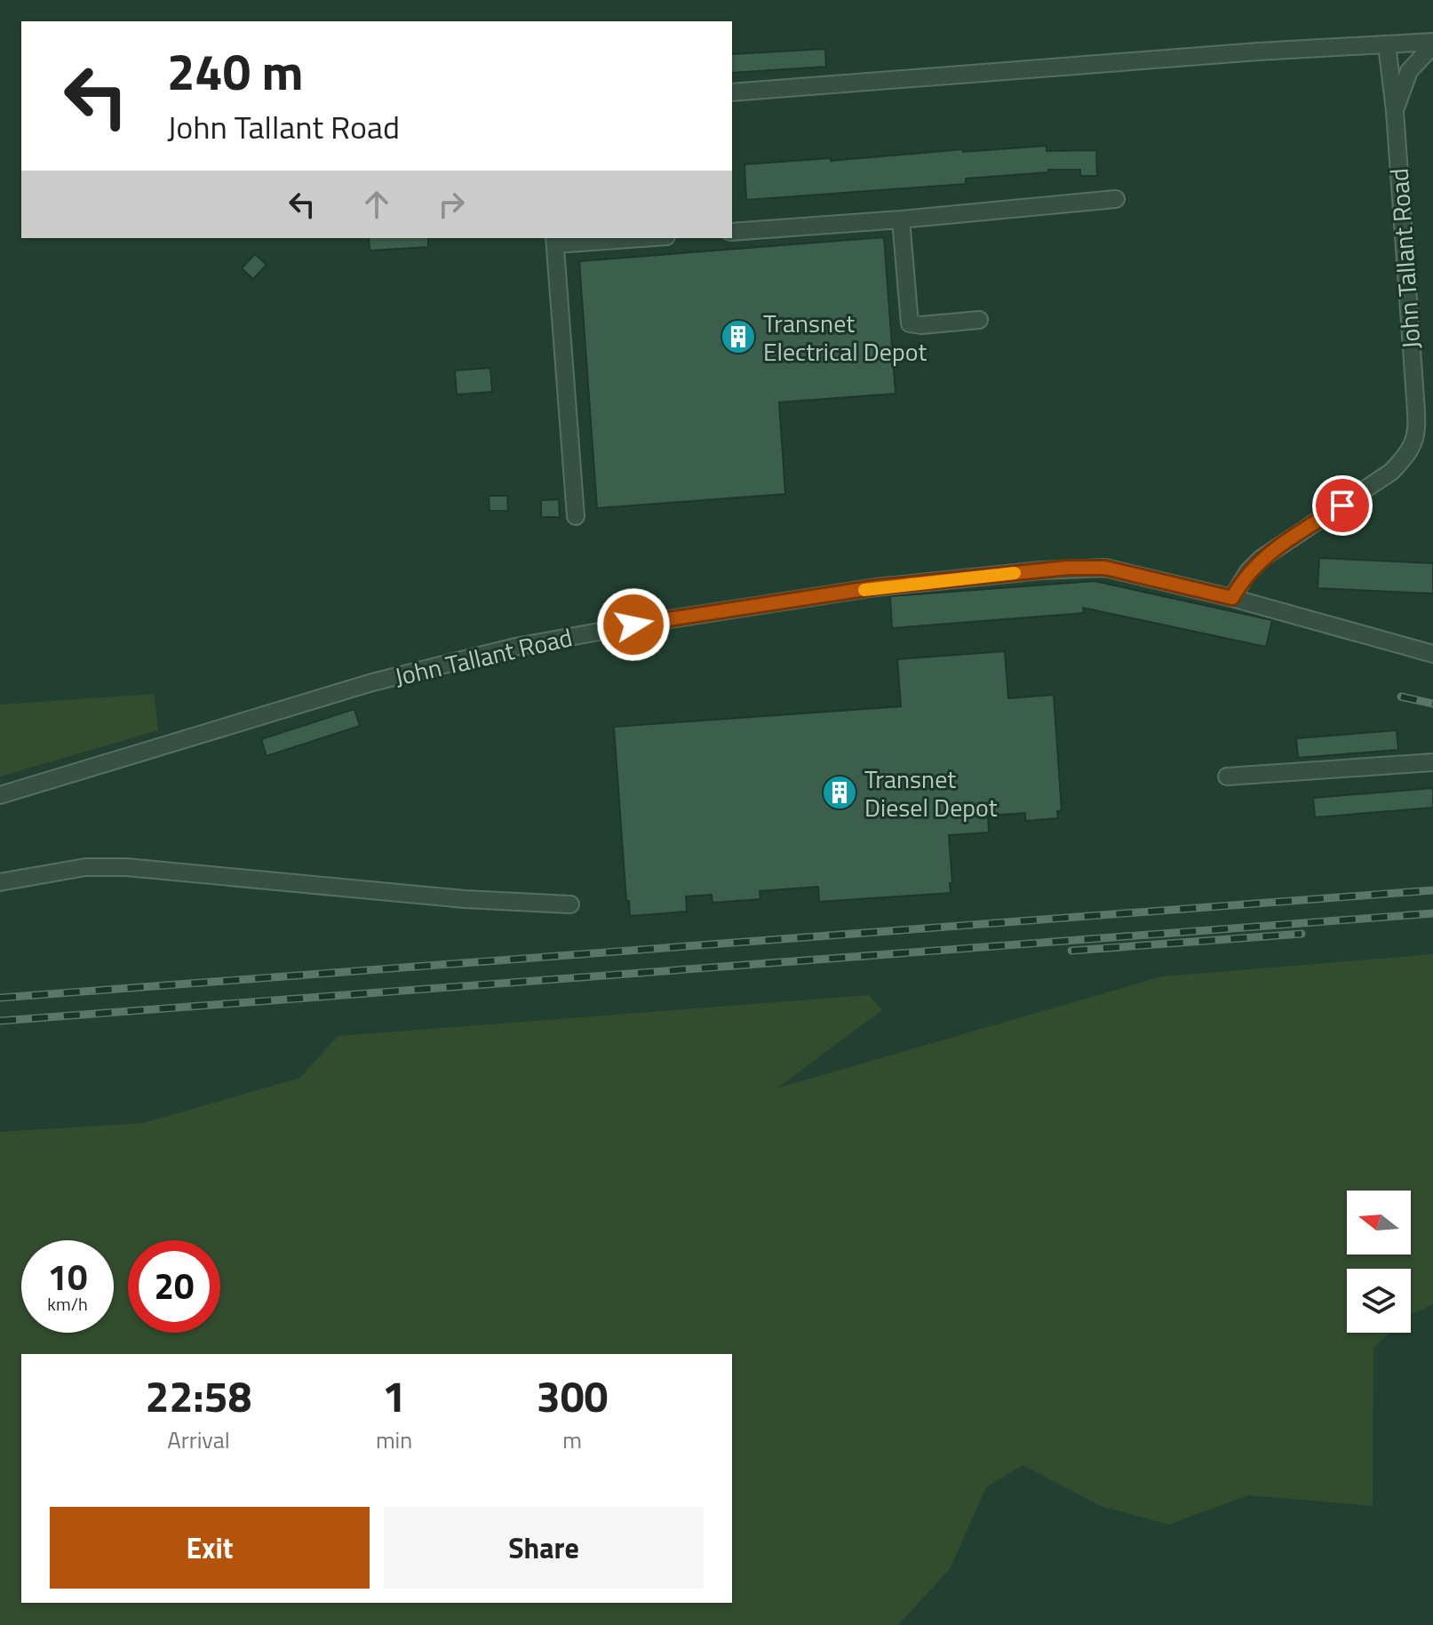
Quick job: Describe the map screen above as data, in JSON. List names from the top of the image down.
{
  "streets": {
    "lane": ["John Tallant Road"]
  },
  "places": {
    "building": ["Transnet Electrical Depot", "Transnet Diesel Depot"]
  },
  "north": "left",
  "page": {
    "turn": ["240 m", "John Tallant Road"],
    "speed": "10 km/h",
    "limit": "20",
    "eta": [
      "22:58",
      "Arrival",
      "1",
      "min",
      "300",
      "m"
    ],
    "buttons": ["Exit", "Share"]
  }
}
